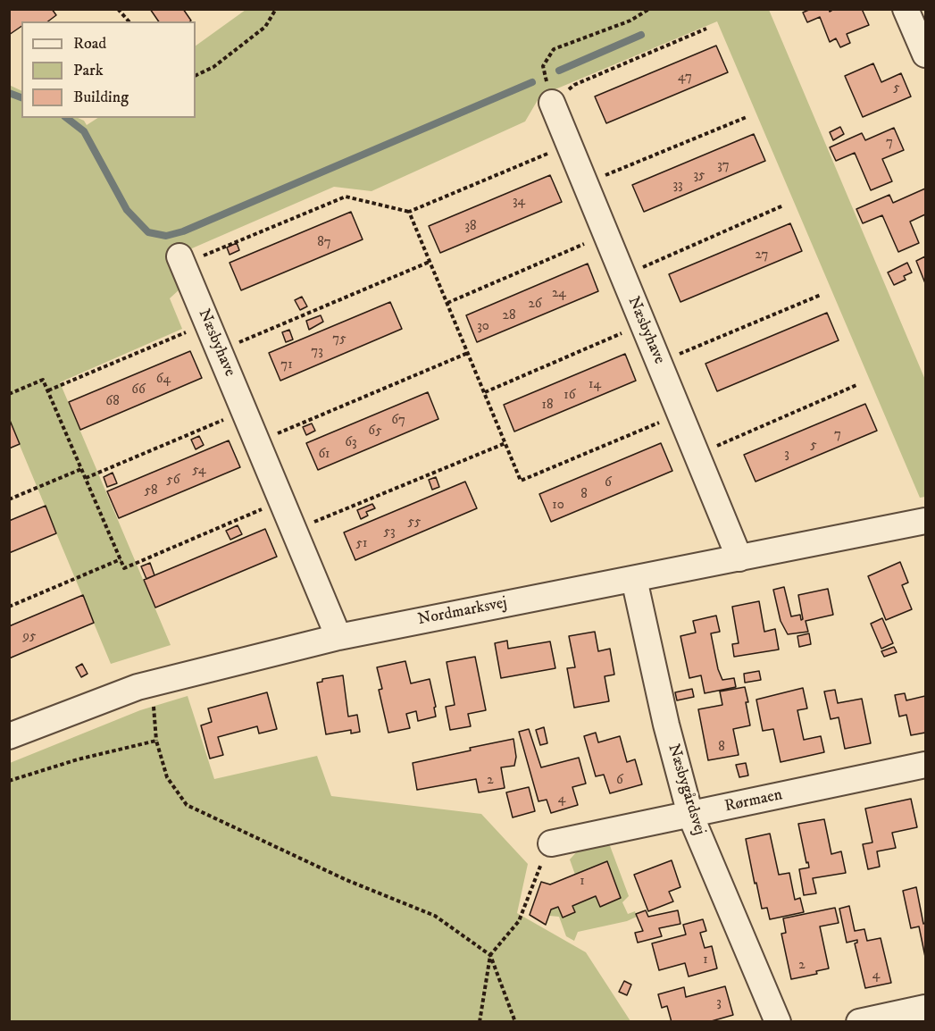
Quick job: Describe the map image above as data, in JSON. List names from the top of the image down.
{
  "streets": {
    "street": [
      "Næsbyhave",
      "Nordmarksvej",
      "Næsbygårdsvej",
      "Rørmaen"
    ]
  },
  "crossings": [
    ["Næsbyhave", "Nordmarksvej"],
    ["Nordmarksvej", "Næsbygårdsvej"],
    ["Næsbygårdsvej", "Rørmaen"]
  ],
  "house_numbers": [
    "47",
    "5",
    "7",
    "37",
    "35",
    "33",
    "34",
    "38",
    "87",
    "27",
    "24",
    "26",
    "28",
    "30",
    "75",
    "73",
    "71",
    "64",
    "14",
    "66",
    "16",
    "68",
    "18",
    "67",
    "65",
    "7",
    "63",
    "5",
    "61",
    "3",
    "54",
    "56",
    "6",
    "58",
    "8",
    "10",
    "55",
    "53",
    "51",
    "95",
    "8",
    "2",
    "6",
    "4",
    "1",
    "1",
    "2",
    "4",
    "3"
  ],
  "legend": ["Road", "Park", "Building"]
}
